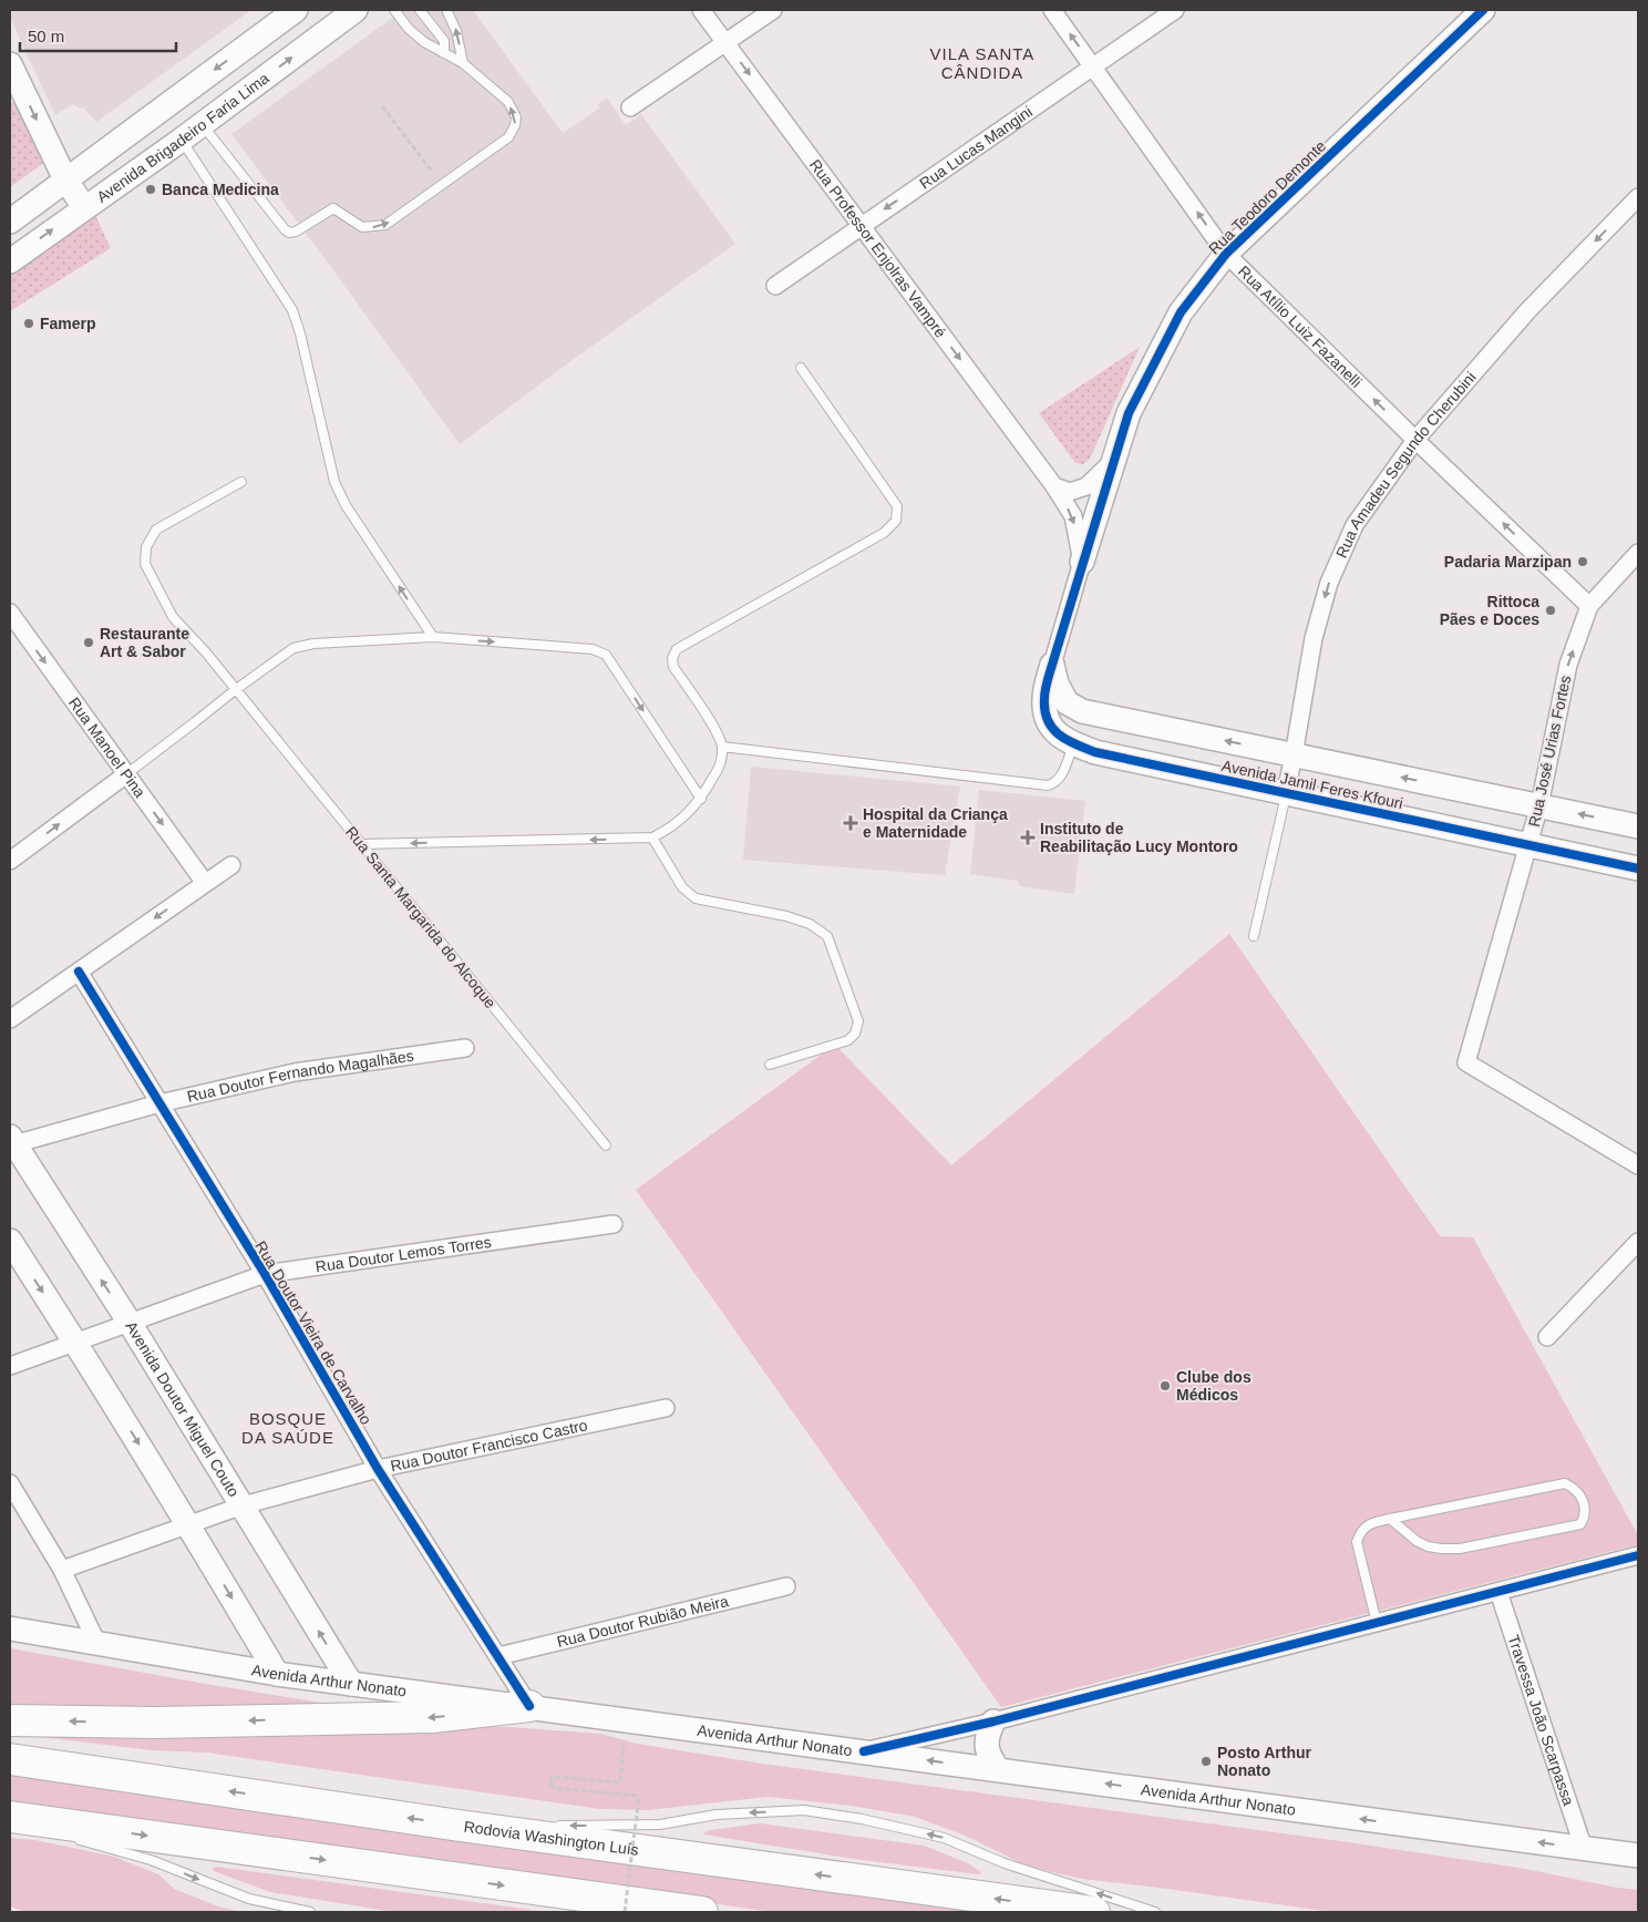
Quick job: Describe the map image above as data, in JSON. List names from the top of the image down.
{
  "streets": {
    "highway": ["Rodovia Washington Luís"],
    "street": [
      "Avenida Brigadeiro Faria Lima",
      "Rua Lucas Mangini",
      "Rua Teodoro Demonte",
      "Rua Professor Enjolras Vampré",
      "Rua Atílio Luiz Fazanelli",
      "Rua Amadeu Segundo Cherubini",
      "Rua Manoel Pina",
      "Rua José Urias Fortes",
      "Avenida Jamil Feres Kfouri",
      "Rua Doutor Fernando Magalhães",
      "Rua Doutor Lemos Torres",
      "Rua Doutor Vieira de Carvalho",
      "Avenida Doutor Miguel Couto",
      "Rua Doutor Francisco Castro",
      "Rua Doutor Rubião Meira",
      "Avenida Arthur Nonato",
      "Travessa João Scarpassa"
    ],
    "lane": ["Rua Santa Margarida do Alcoque"]
  },
  "crossings": [
    ["Rua Lucas Mangini", "Rua Professor Enjolras Vampré"],
    ["Rua Lucas Mangini", "Rua Atílio Luiz Fazanelli"],
    ["Rua Teodoro Demonte", "Rua Professor Enjolras Vampré"],
    ["Rua Teodoro Demonte", "Rua Atílio Luiz Fazanelli"],
    ["Rua Teodoro Demonte", "Avenida Jamil Feres Kfouri"],
    ["Rua Atílio Luiz Fazanelli", "Rua Amadeu Segundo Cherubini"],
    ["Rua Atílio Luiz Fazanelli", "Rua José Urias Fortes"],
    ["Rua Amadeu Segundo Cherubini", "Avenida Jamil Feres Kfouri"],
    ["Rua José Urias Fortes", "Avenida Jamil Feres Kfouri"],
    ["Rua Doutor Fernando Magalhães", "Rua Doutor Vieira de Carvalho"],
    ["Rua Doutor Fernando Magalhães", "Avenida Doutor Miguel Couto"],
    ["Rua Doutor Lemos Torres", "Rua Doutor Vieira de Carvalho"],
    ["Rua Doutor Lemos Torres", "Avenida Doutor Miguel Couto"],
    ["Rua Doutor Vieira de Carvalho", "Rua Doutor Francisco Castro"],
    ["Rua Doutor Vieira de Carvalho", "Rua Doutor Rubião Meira"],
    ["Rua Doutor Vieira de Carvalho", "Avenida Arthur Nonato"],
    ["Avenida Doutor Miguel Couto", "Rua Doutor Francisco Castro"],
    ["Avenida Doutor Miguel Couto", "Avenida Arthur Nonato"],
    ["Avenida Arthur Nonato", "Travessa João Scarpassa"]
  ],
  "one_way": [
    "Rua Lucas Mangini",
    "Rua Professor Enjolras Vampré",
    "Rua Atílio Luiz Fazanelli",
    "Rua Amadeu Segundo Cherubini",
    "Rua Manoel Pina"
  ],
  "districts": ["VILA SANTA CÂNDIDA", "BOSQUE DA SAÚDE"],
  "places": {
    "other": [
      "Banca Medicina",
      "Famerp",
      "Padaria Marzipan",
      "Rittoca Pães e Doces",
      "Restaurante Art & Sabor",
      "Clube dos Médicos",
      "Posto Arthur Nonato"
    ],
    "health": ["Hospital da Criança e Maternidade", "Instituto de Reabilitação Lucy Montoro"]
  },
  "scale_bar": "50 m"
}
